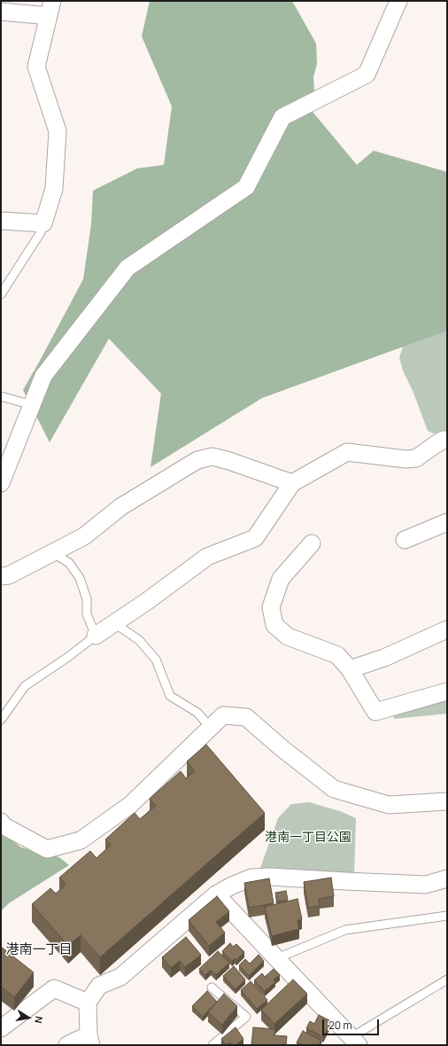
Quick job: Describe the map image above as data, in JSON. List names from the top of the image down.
{
  "districts": ["港南一丁目"],
  "parks": ["港南一丁目公園"],
  "scale_bar": "20 m",
  "north": "right"
}
